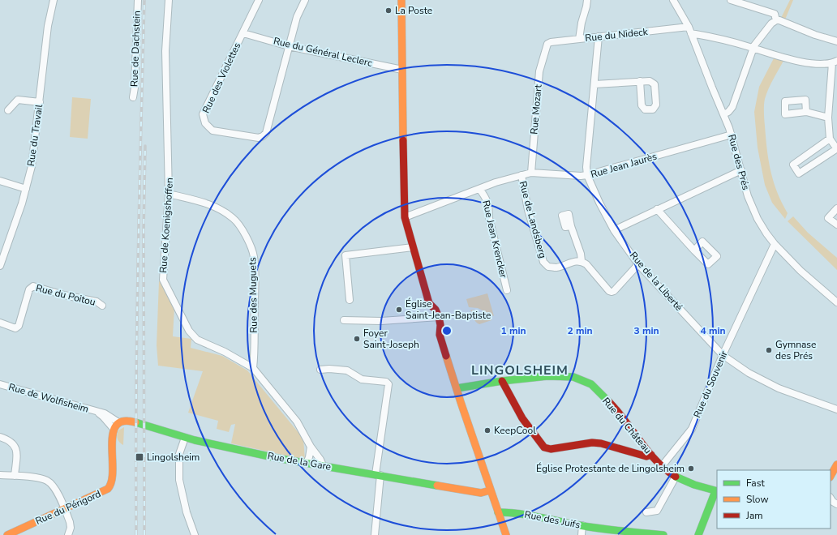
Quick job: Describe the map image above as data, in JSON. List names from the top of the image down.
{
  "streets": {
    "street": [
      "Rue du Nideck",
      "Rue de Dachstein",
      "Rue du Général Leclerc",
      "Rue des Violettes",
      "Rue Mozart",
      "Rue du Travail",
      "Rue des Prés",
      "Rue Jean Jaurès",
      "Rue de Landsberg",
      "Rue de Koenigshoffen",
      "Rue Jean Krencker",
      "Rue de la Liberté",
      "Rue du Poitou",
      "Rue des Muguets",
      "Rue du Souvenir",
      "Rue de Wolfisheim",
      "Rue du Château",
      "Rue de la Gare",
      "Rue du Périgord",
      "Rue des Juifs"
    ]
  },
  "crossings": [
    ["Rue du Nideck", "Rue Mozart"],
    ["Rue du Nideck", "Rue des Prés"],
    ["Rue du Nideck", "Rue de la Liberté"],
    ["Rue du Général Leclerc", "Rue des Violettes"],
    ["Rue Mozart", "Rue Jean Jaurès"],
    ["Rue des Prés", "Rue Jean Jaurès"],
    ["Rue des Prés", "Rue du Souvenir"],
    ["Rue Jean Jaurès", "Rue de Landsberg"],
    ["Rue Jean Jaurès", "Rue Jean Krencker"],
    ["Rue Jean Jaurès", "Rue de la Liberté"],
    ["Rue de Koenigshoffen", "Rue des Muguets"],
    ["Rue de Koenigshoffen", "Rue de la Gare"],
    ["Rue de la Liberté", "Rue du Souvenir"],
    ["Rue du Souvenir", "Rue du Château"],
    ["Rue de Wolfisheim", "Rue de la Gare"],
    ["Rue de Wolfisheim", "Rue du Périgord"]
  ],
  "districts": ["LINGOLSHEIM"],
  "places": {
    "other": [
      "La Poste",
      "Église Saint-Jean-Baptiste",
      "Foyer Saint-Joseph",
      "Gymnase des Prés",
      "KeepCool",
      "Église Protestante de Lingolsheim"
    ],
    "transit": ["Lingolsheim"]
  },
  "legend": ["Fast", "Slow", "Jam"],
  "rings": [
    "1 min",
    "2 min",
    "3 min",
    "4 min"
  ]
}
